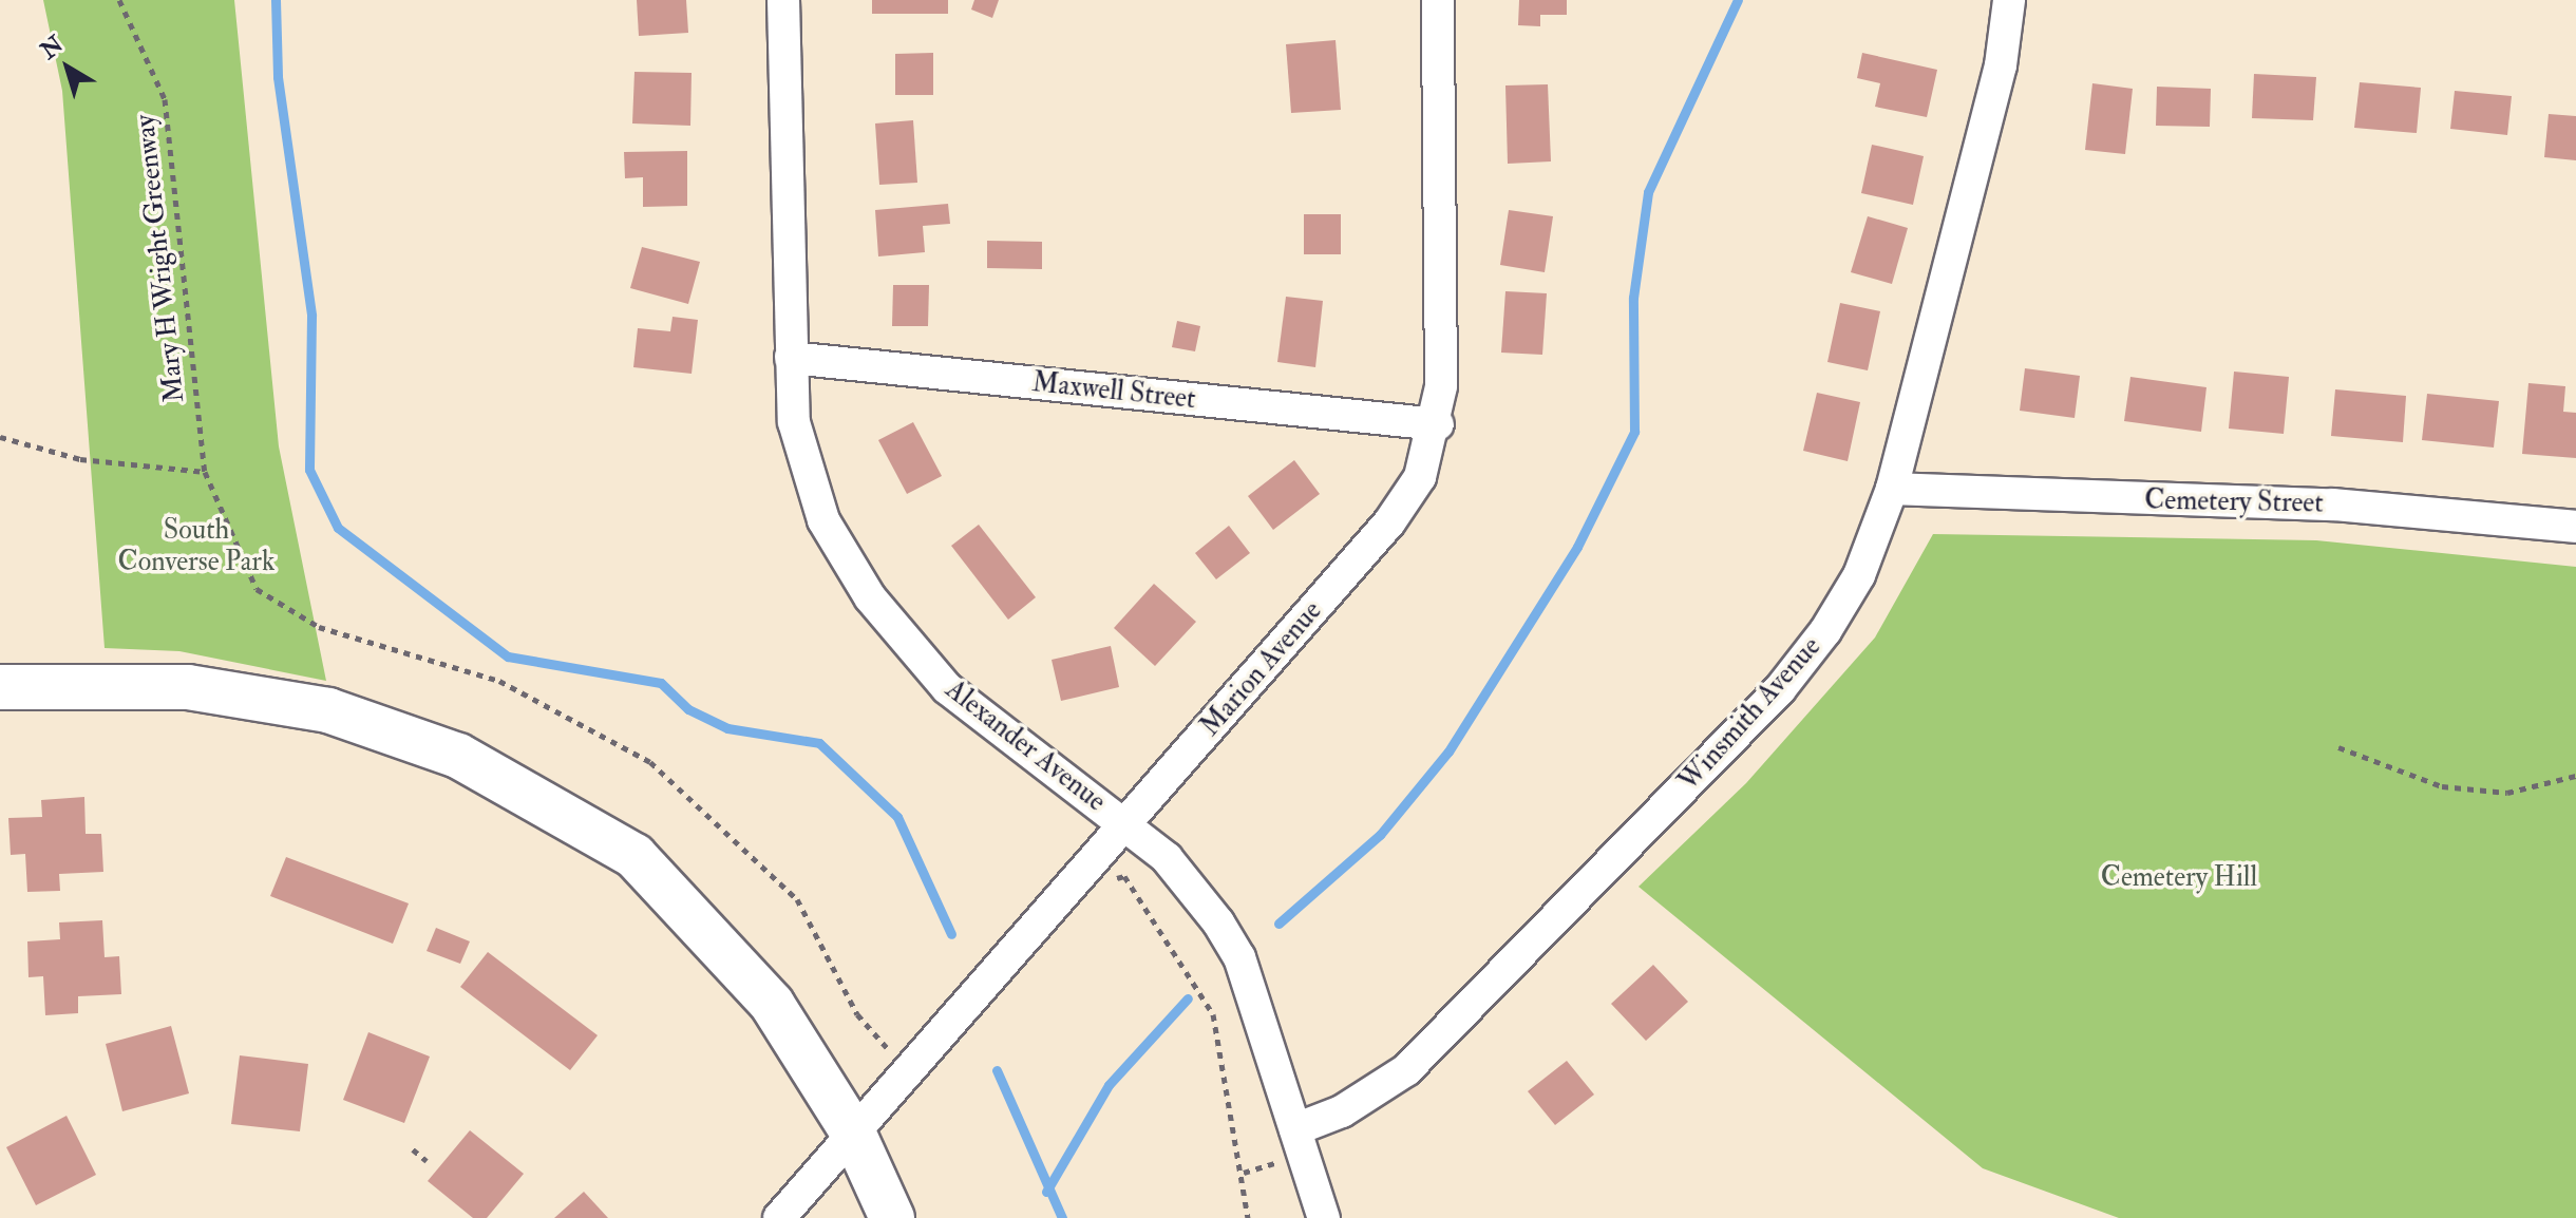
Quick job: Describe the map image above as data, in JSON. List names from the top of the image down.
{
  "streets": {
    "street": [
      "Maxwell Street",
      "Cemetery Street",
      "Marion Avenue",
      "Winsmith Avenue",
      "Alexander Avenue"
    ],
    "path": ["Mary H Wright Greenway"]
  },
  "crossings": [
    ["Maxwell Street", "Marion Avenue"],
    ["Maxwell Street", "Alexander Avenue"],
    ["Cemetery Street", "Winsmith Avenue"],
    ["Marion Avenue", "Alexander Avenue"],
    ["Winsmith Avenue", "Alexander Avenue"]
  ],
  "parks": ["South Converse Park", "Cemetery Hill"],
  "north": "top left"
}
